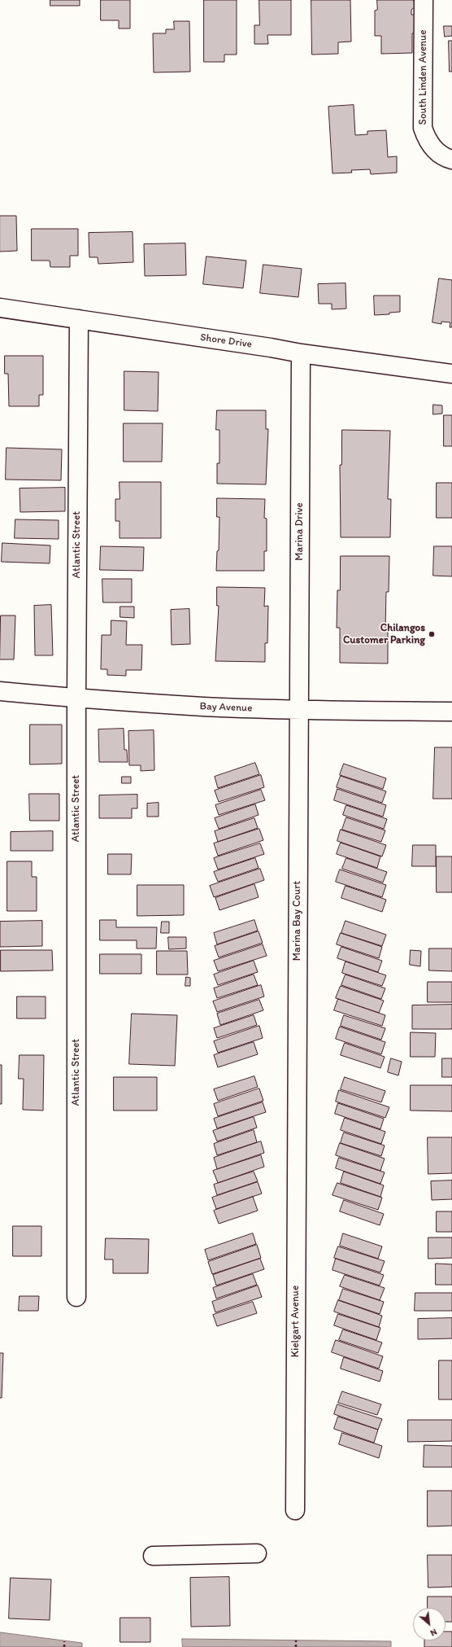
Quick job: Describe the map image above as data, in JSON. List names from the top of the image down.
{
  "streets": {
    "street": [
      "South Linden Avenue",
      "Shore Drive",
      "Marina Drive",
      "Atlantic Street",
      "Bay Avenue",
      "Marina Bay Court",
      "Kielgart Avenue"
    ]
  },
  "crossings": [
    ["Shore Drive", "Marina Drive"],
    ["Shore Drive", "Atlantic Street"],
    ["Marina Drive", "Bay Avenue"],
    ["Marina Drive", "Marina Bay Court"],
    ["Atlantic Street", "Bay Avenue"],
    ["Bay Avenue", "Marina Bay Court"],
    ["Marina Bay Court", "Kielgart Avenue"]
  ],
  "places": ["Chilangos Customer Parking"],
  "north": "bottom right"
}
